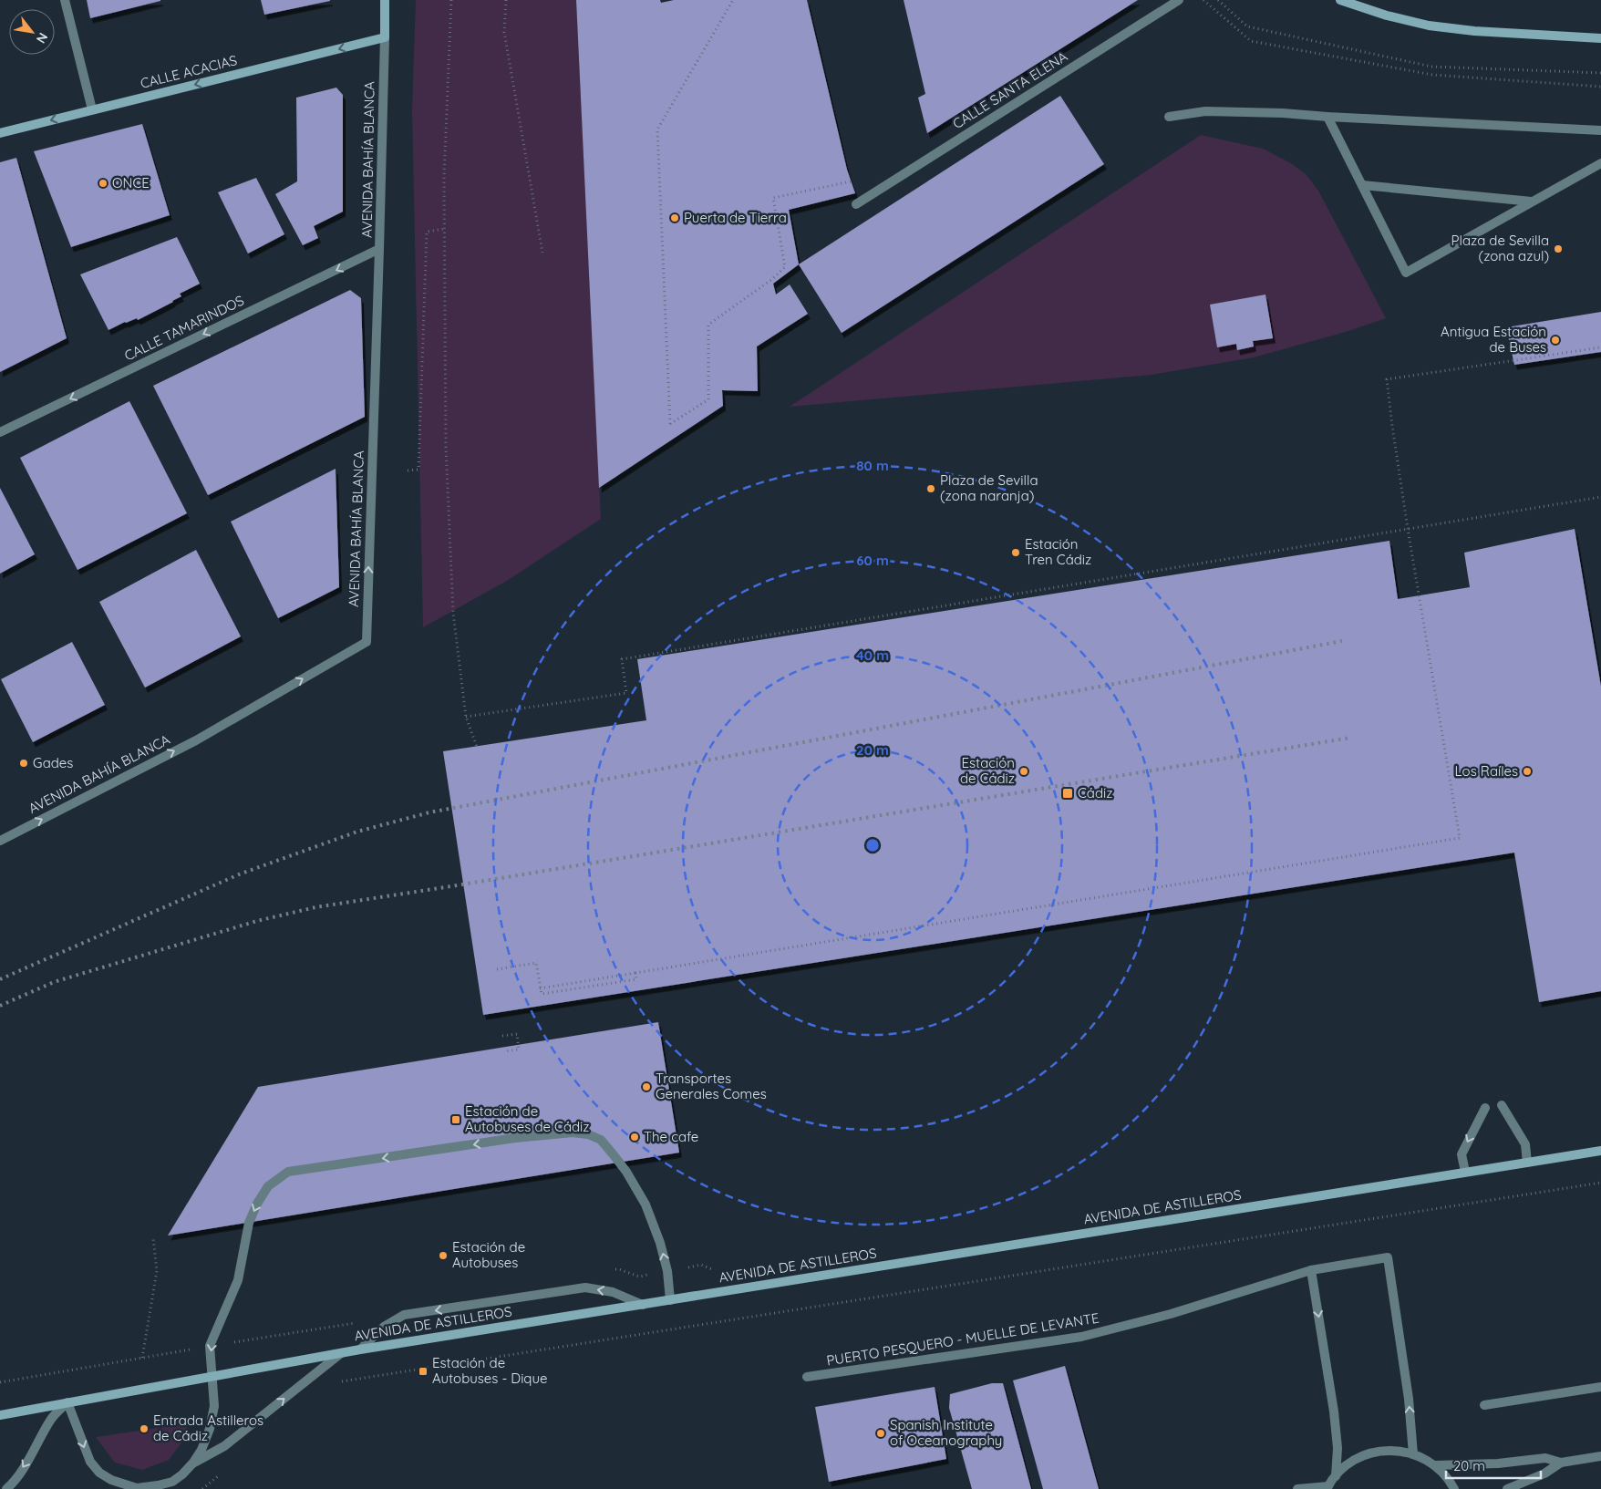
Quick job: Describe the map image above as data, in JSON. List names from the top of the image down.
{
  "streets": {
    "main road": ["CALLE ACACIAS", "AVENIDA BAHÍA BLANCA", "AVENIDA DE ASTILLEROS"],
    "street": ["CALLE SANTA ELENA", "CALLE TAMARINDOS", "PUERTO PESQUERO - MUELLE DE LEVANTE"]
  },
  "crossings": [
    ["CALLE ACACIAS", "AVENIDA BAHÍA BLANCA"],
    ["AVENIDA BAHÍA BLANCA", "CALLE TAMARINDOS"]
  ],
  "one_way": ["CALLE ACACIAS", "AVENIDA BAHÍA BLANCA", "CALLE TAMARINDOS"],
  "places": {
    "other": [
      "ONCE",
      "Puerta de Tierra",
      "Plaza de Sevilla (zona azul)",
      "Antigua Estación de Buses",
      "Plaza de Sevilla (zona naranja)",
      "Estación Tren Cádiz",
      "Gades",
      "Estación de Cádiz",
      "Los Raíles",
      "Transportes Generales Comes",
      "The cafe",
      "Estación de Autobuses",
      "Entrada Astilleros de Cádiz",
      "Spanish Institute of Oceanography"
    ],
    "transit": ["Cádiz", "Estación de Autobuses de Cádiz", "Estación de Autobuses - Dique"]
  },
  "scale_bar": "20 m",
  "north": "bottom right",
  "rings": [
    "80 m",
    "60 m",
    "40 m",
    "20 m"
  ]
}
